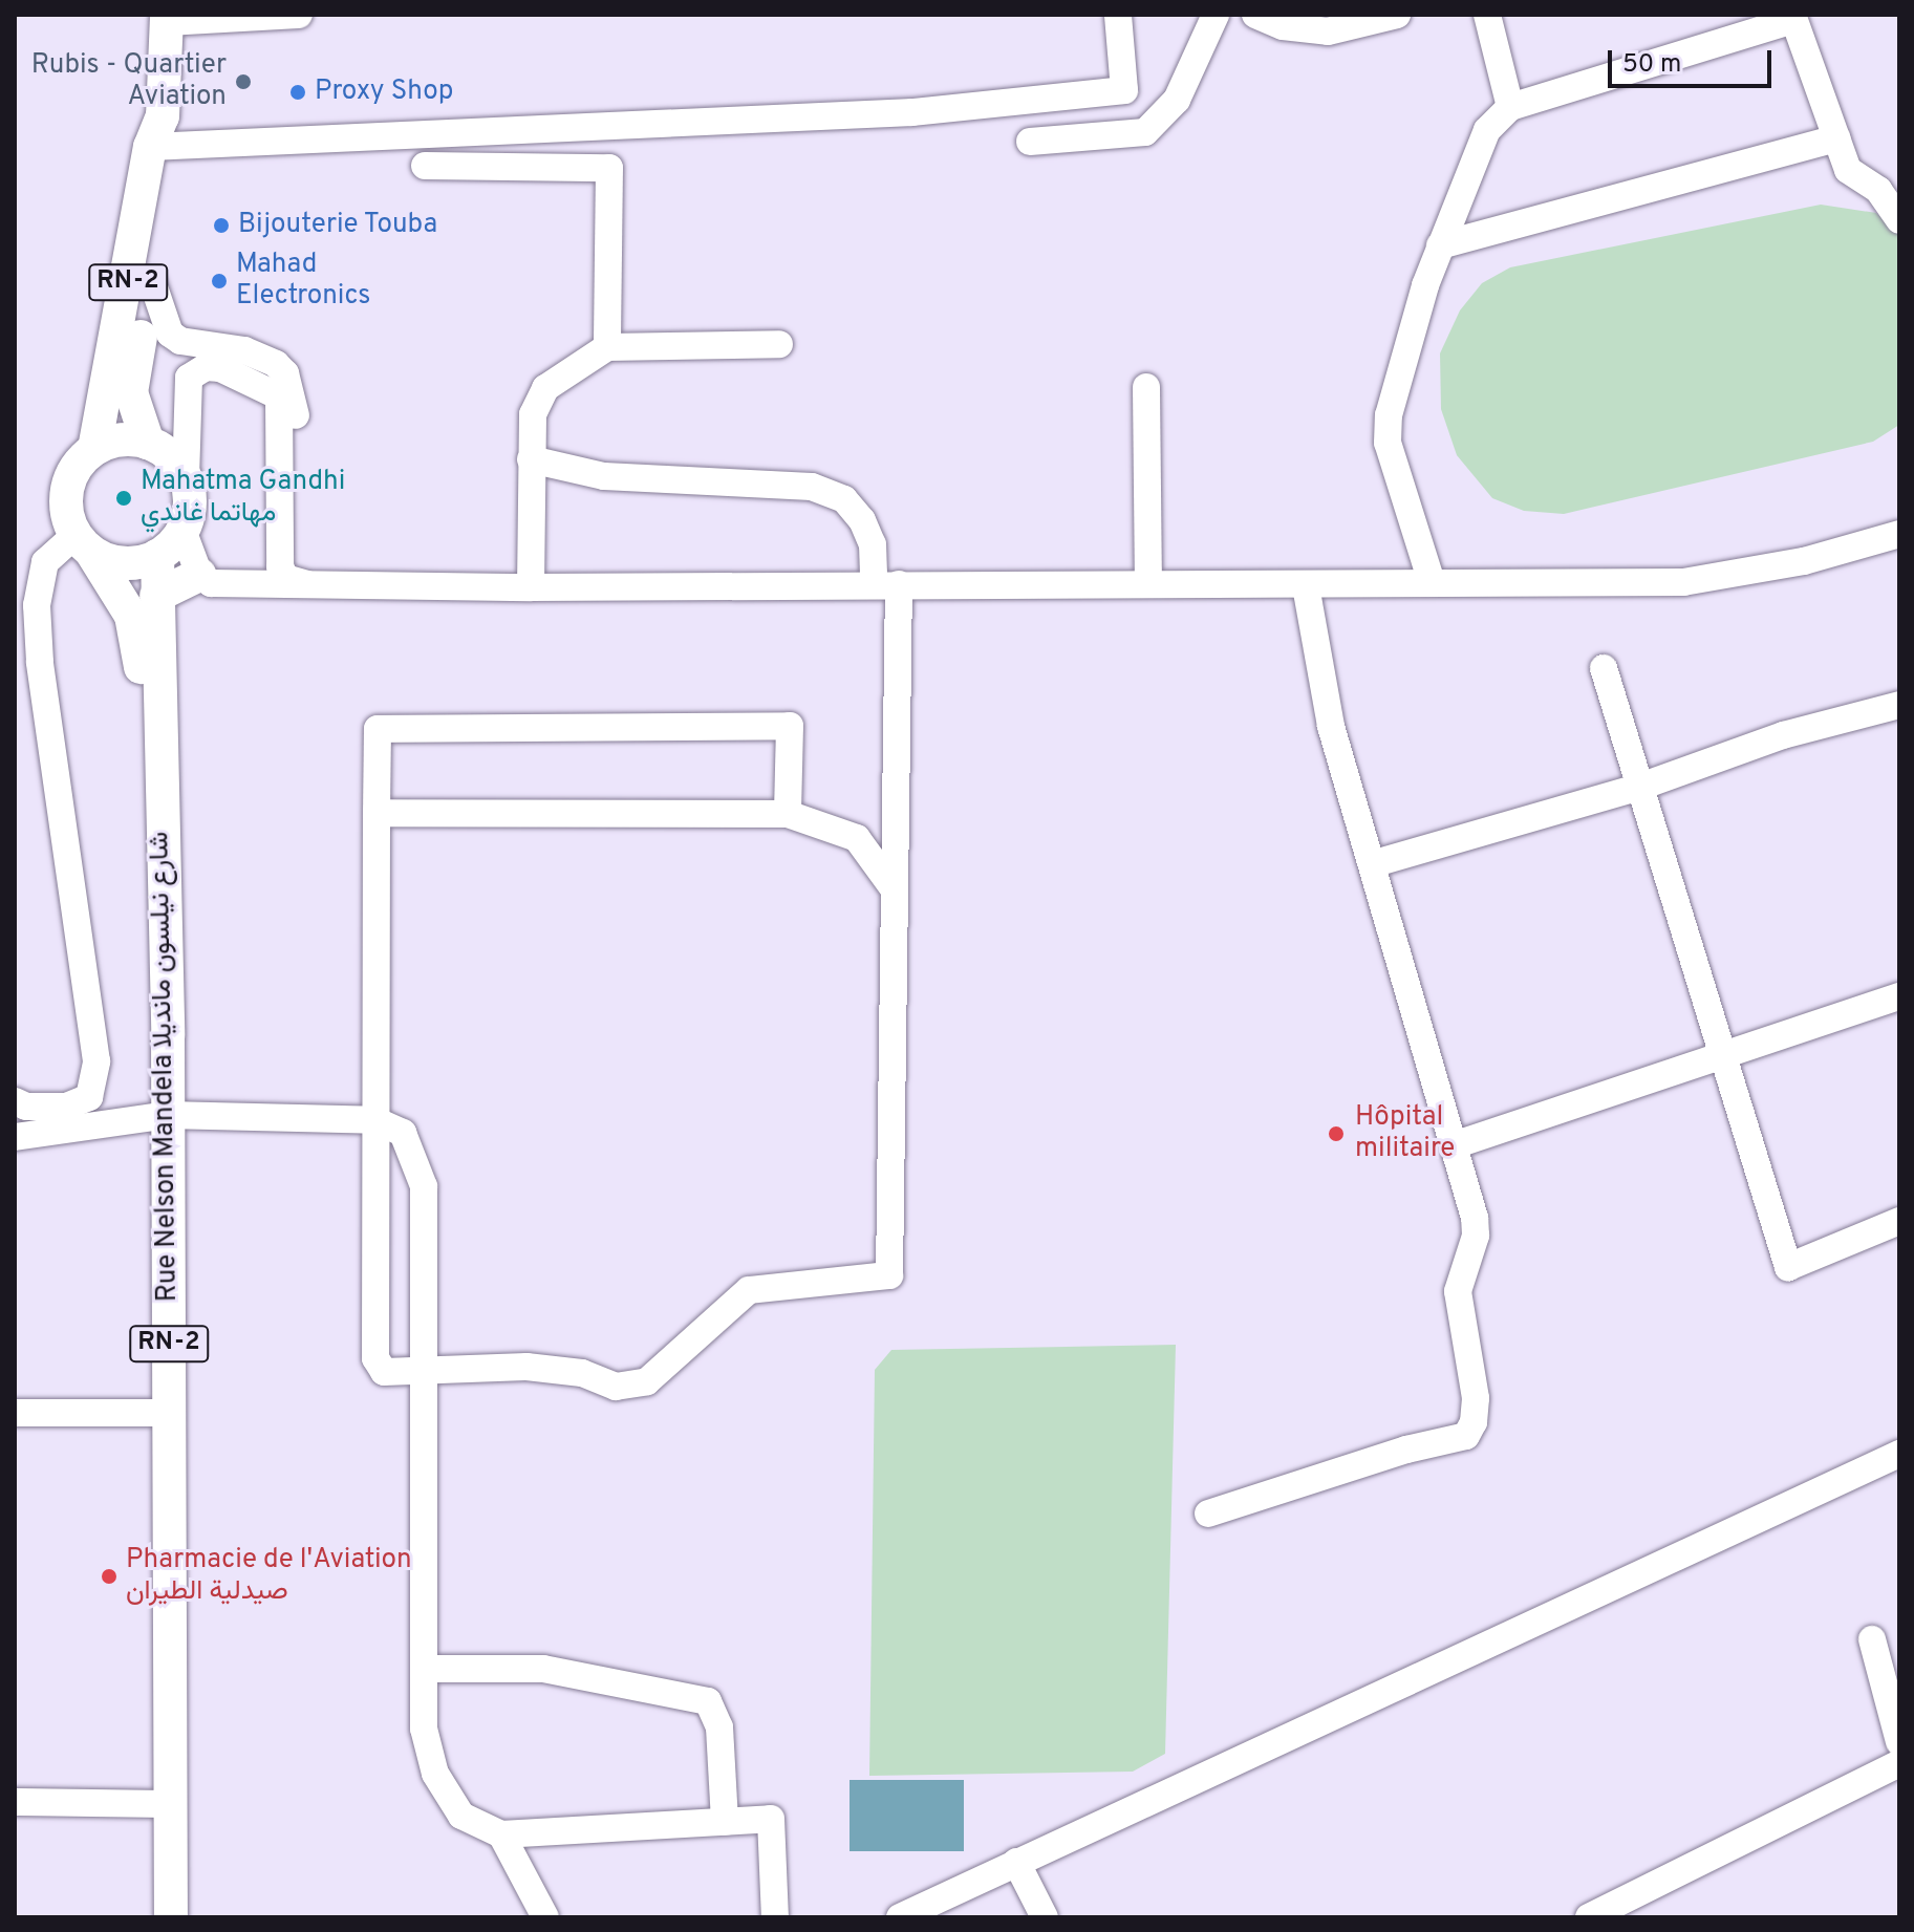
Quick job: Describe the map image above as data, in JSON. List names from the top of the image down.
{
  "streets": {
    "main road": ["RN-2", "Rue Nelson Mandela شارع نيلسون مانديلا"]
  },
  "crossings": [
    ["RN-2", "Rue Nelson Mandela شارع نيلسون مانديلا"]
  ],
  "places": [
    "Rubis - Quartier Aviation",
    "Proxy Shop",
    "Bijouterie Touba",
    "Mahad Electronics",
    "Mahatma Gandhi مهاتما غاندي",
    "Hôpital militaire",
    "Pharmacie de l'Aviation صيدلية الطيران"
  ],
  "scale_bar": "50 m"
}
